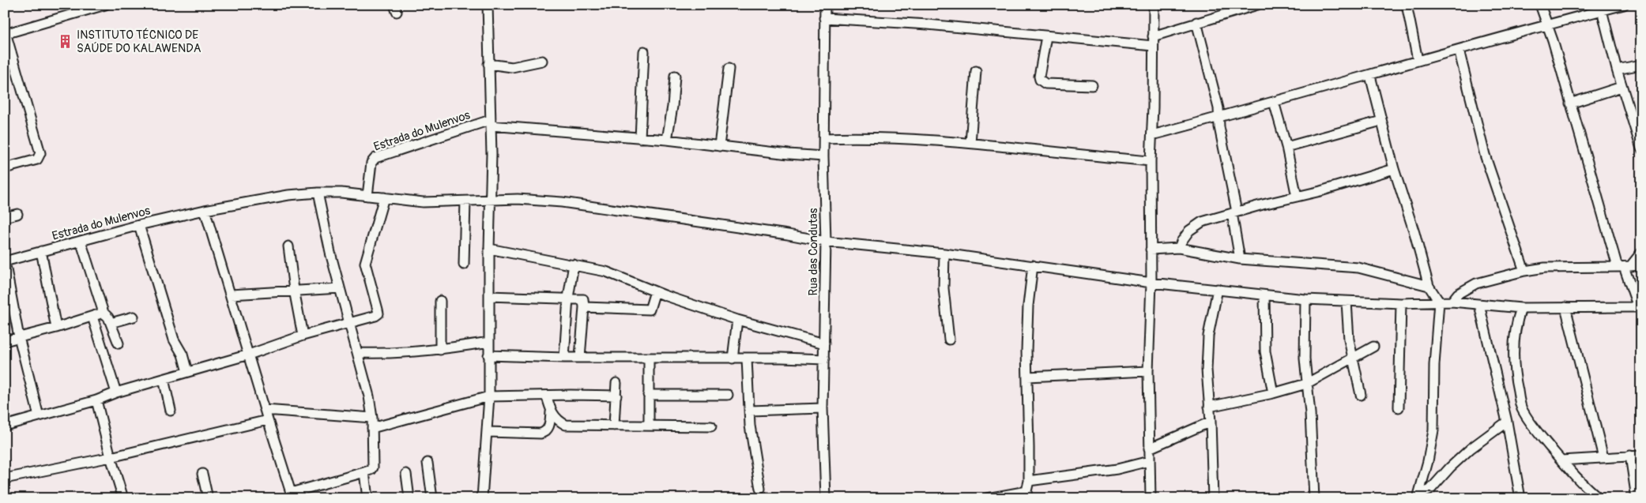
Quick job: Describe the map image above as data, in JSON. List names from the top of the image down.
{
  "streets": {
    "street": ["Estrada do Mulenvos", "Rua das Condutas"]
  },
  "crossings": [
    ["Estrada do Mulenvos", "Rua das Condutas"]
  ],
  "places": {
    "building": ["INSTITUTO TÉCNICO DE SAÚDE DO KALAWENDA"]
  }
}
